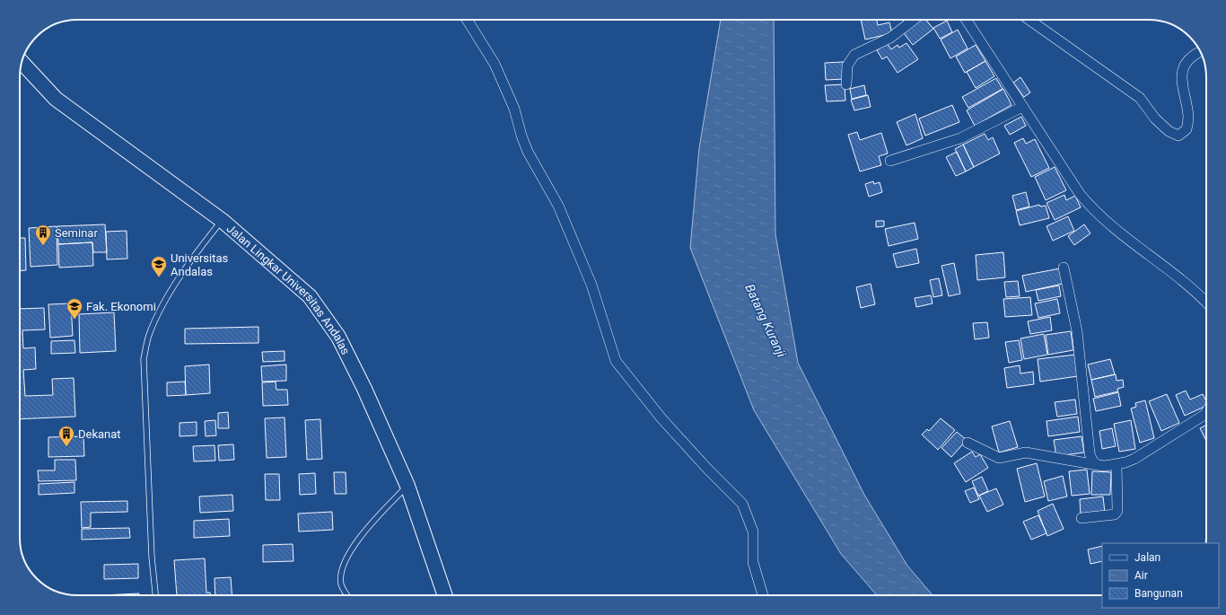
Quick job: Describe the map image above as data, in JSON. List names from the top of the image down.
{
  "streets": {
    "street": ["Jalan Lingkar Universitas Andalas"]
  },
  "water": ["Batang Kuranji"],
  "places": {
    "building": ["Seminar", "Dekanat"],
    "school or university": ["Universitas Andalas", "Fak. Ekonomi"]
  },
  "legend": ["Jalan", "Air", "Bangunan"]
}
